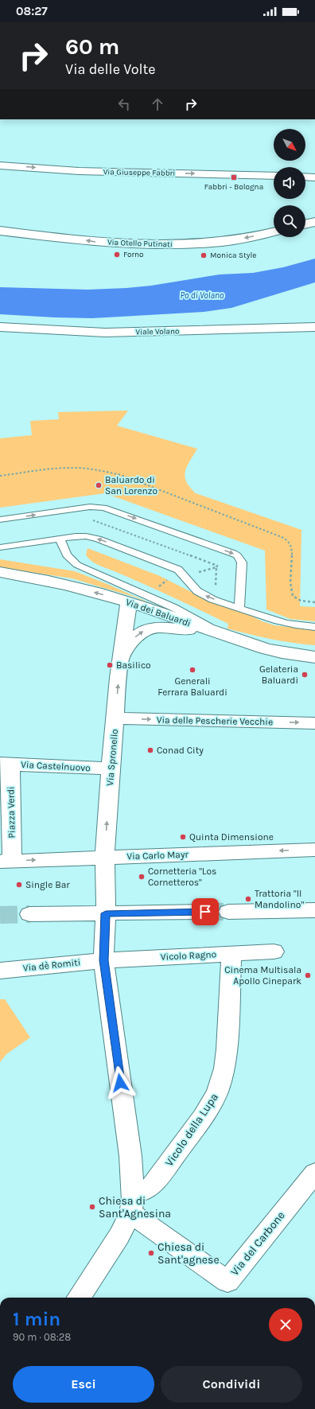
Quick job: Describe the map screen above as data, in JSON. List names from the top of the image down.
{
  "streets": {
    "street": [
      "Via Giuseppe Fabbri",
      "Via Otello Putinati",
      "Viale Volano",
      "Via dei Baluardi",
      "Via delle Pescherie Vecchie",
      "Via Spronello",
      "Via Castelnuovo",
      "Piazza Verdi",
      "Via Carlo Mayr",
      "Vicolo Ragno",
      "Via dè Romiti",
      "Vicolo della Lupa",
      "Via del Carbone"
    ]
  },
  "crossings": [
    ["Via dei Baluardi", "Via Spronello"],
    ["Via delle Pescherie Vecchie", "Via Spronello"],
    ["Via Spronello", "Via Castelnuovo"],
    ["Via Spronello", "Via Carlo Mayr"],
    ["Via Spronello", "Vicolo Ragno"],
    ["Via Spronello", "Via dè Romiti"],
    ["Via Spronello", "Vicolo della Lupa"],
    ["Via Spronello", "Via del Carbone"],
    ["Via Castelnuovo", "Piazza Verdi"],
    ["Piazza Verdi", "Via Carlo Mayr"],
    ["Vicolo Ragno", "Via dè Romiti"],
    ["Vicolo Ragno", "Vicolo della Lupa"],
    ["Vicolo della Lupa", "Via del Carbone"]
  ],
  "one_way": [
    "Via Giuseppe Fabbri",
    "Via Otello Putinati",
    "Via dei Baluardi",
    "Via delle Pescherie Vecchie"
  ],
  "water": ["Po di Volano"],
  "places": {
    "transit": ["Fabbri - Bologna"],
    "other": [
      "Forno",
      "Monica Style",
      "Baluardo di San Lorenzo",
      "Basilico",
      "Generali Ferrara Baluardi",
      "Gelateria Baluardi",
      "Conad City",
      "Quinta Dimensione",
      "Cornetteria \"Los Cornetteros\"",
      "Single Bar",
      "Trattoria \"Il Mandolino\"",
      "Cinema Multisala Apollo Cinepark",
      "Chiesa di Sant'Agnesina",
      "Chiesa di Sant'agnese"
    ]
  },
  "north": "bottom right",
  "page": {
    "status": "08:27",
    "turn": ["60 m", "Via delle Volte"],
    "heading": ["1 min", "90 m · 08:28"],
    "buttons": ["Esci", "Condividi"]
  }
}
